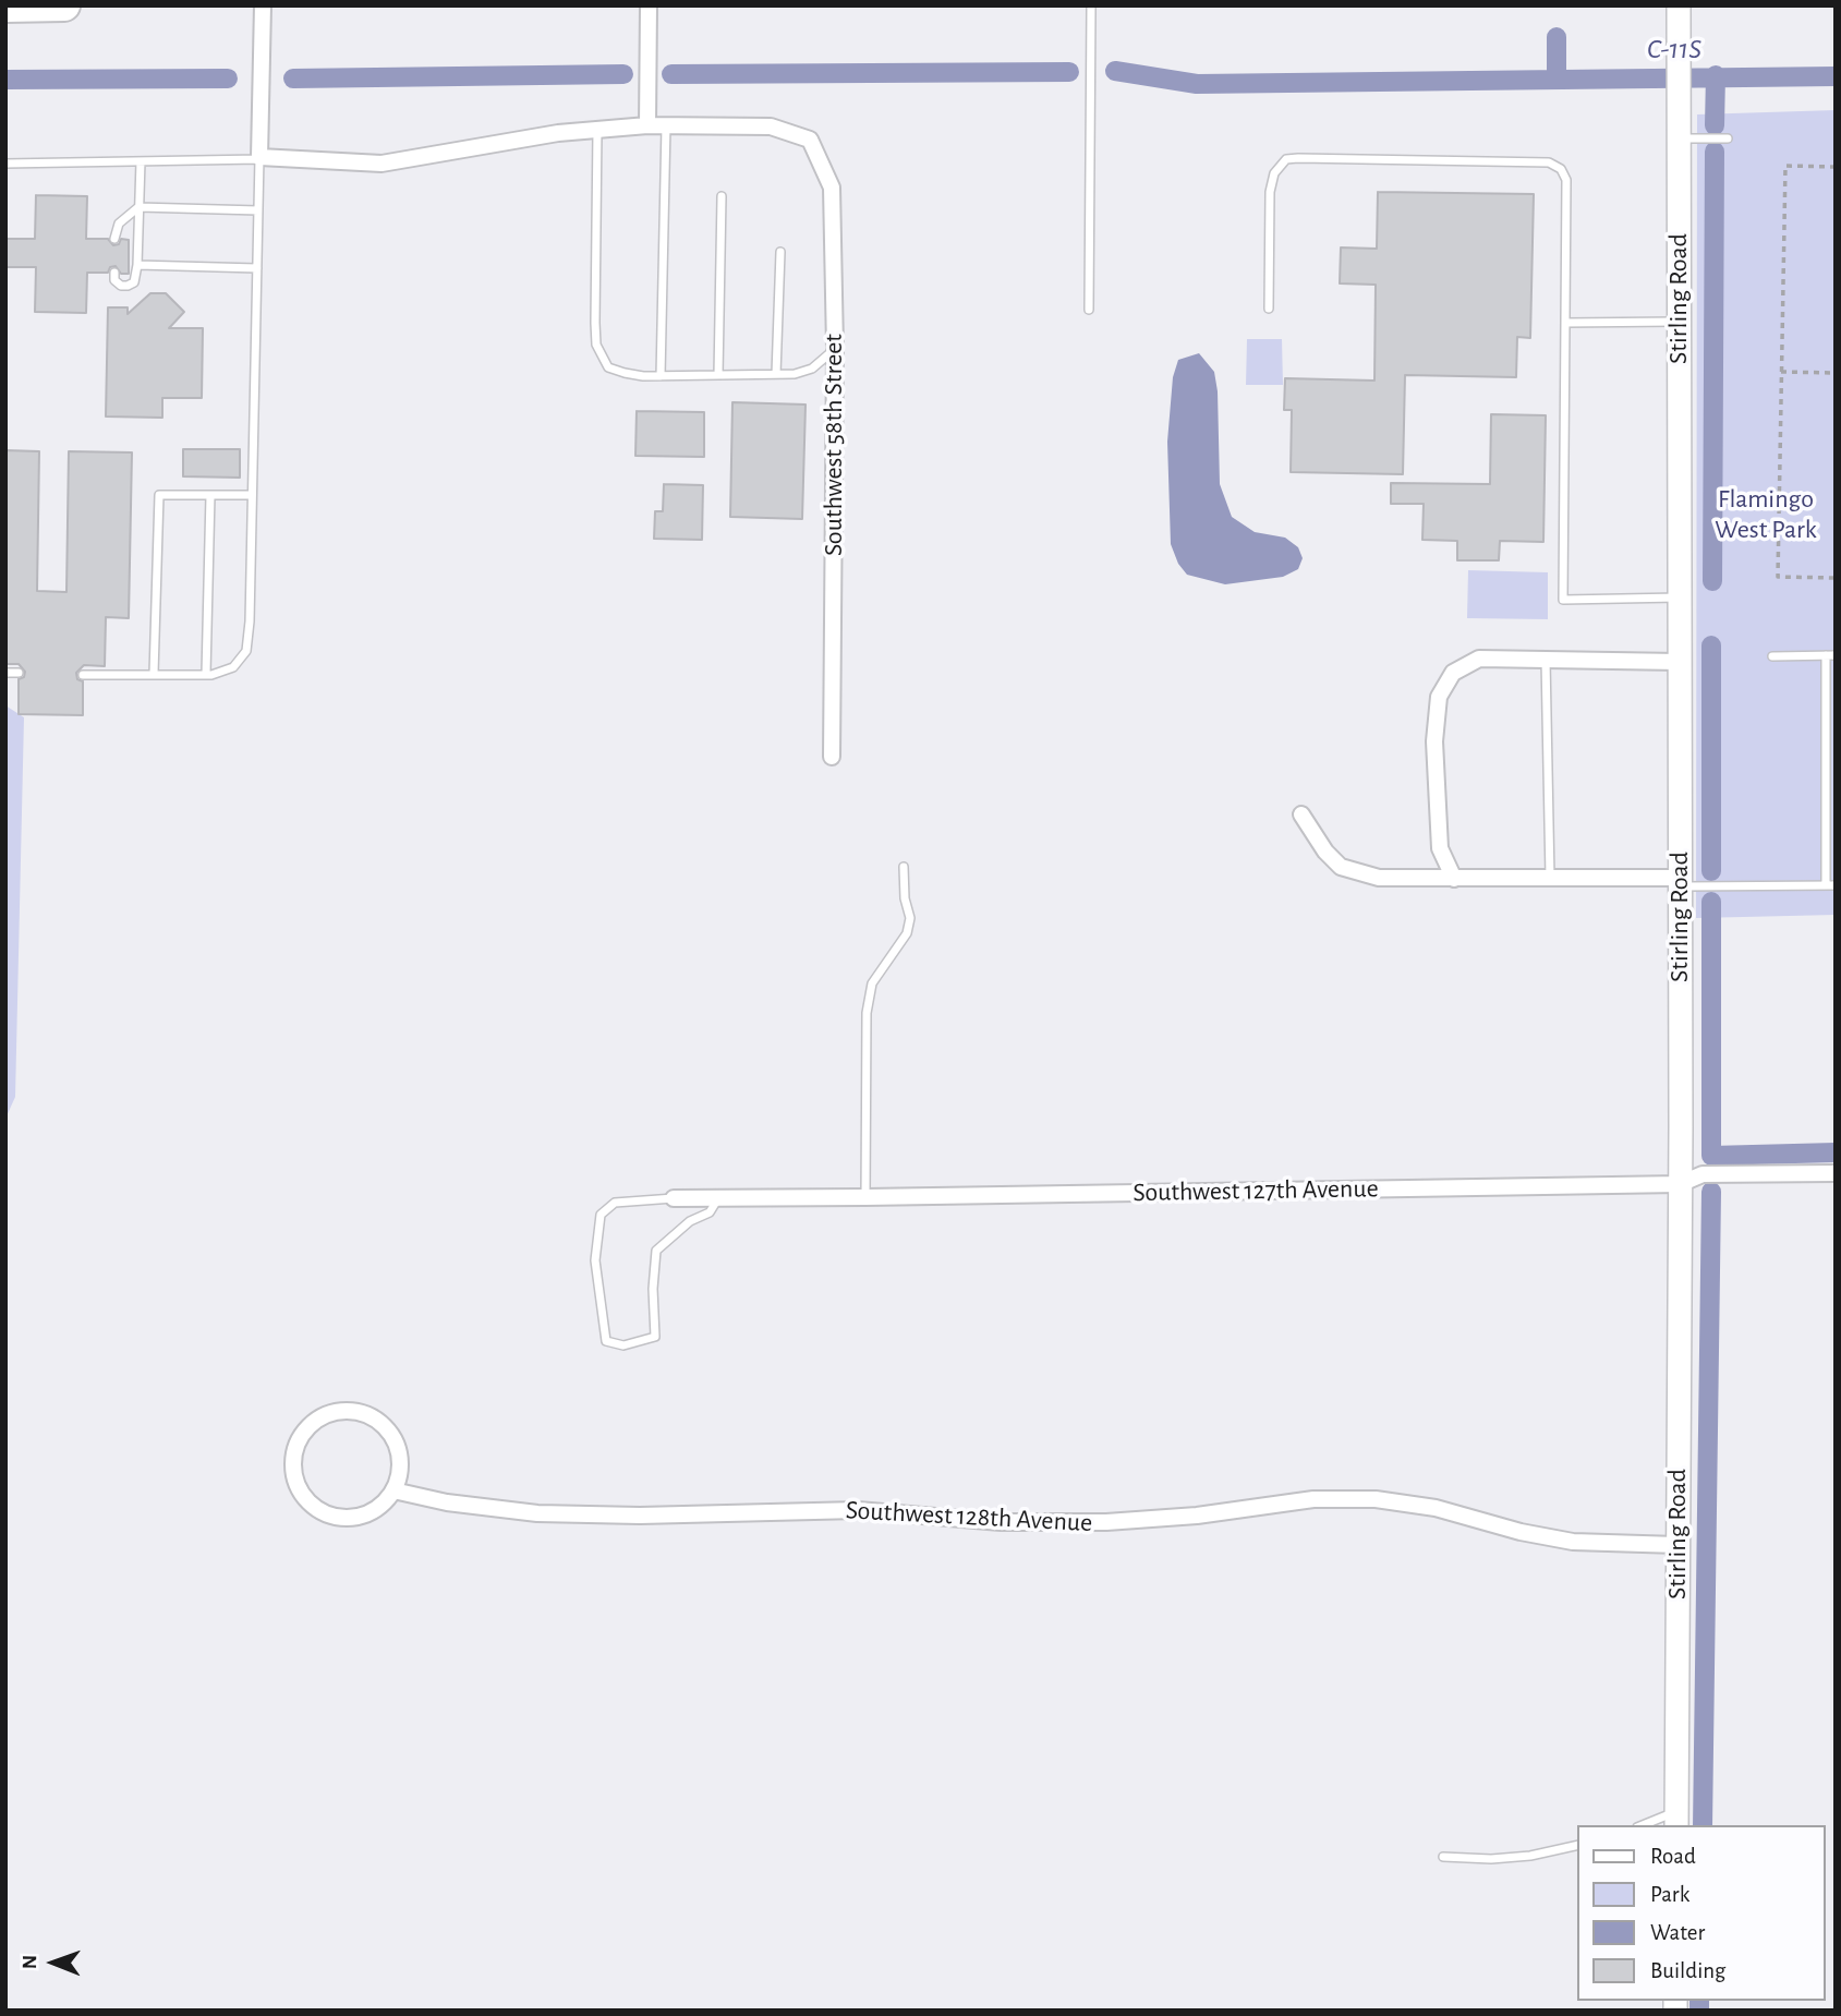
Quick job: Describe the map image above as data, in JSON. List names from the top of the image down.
{
  "streets": {
    "street": [
      "Stirling Road",
      "Southwest 58th Street",
      "Southwest 127th Avenue",
      "Southwest 128th Avenue"
    ]
  },
  "crossings": [
    ["Stirling Road", "Southwest 127th Avenue"],
    ["Stirling Road", "Southwest 128th Avenue"]
  ],
  "water": ["C-11S"],
  "parks": ["Flamingo West Park"],
  "legend": [
    "Road",
    "Park",
    "Water",
    "Building"
  ],
  "north": "left"
}
